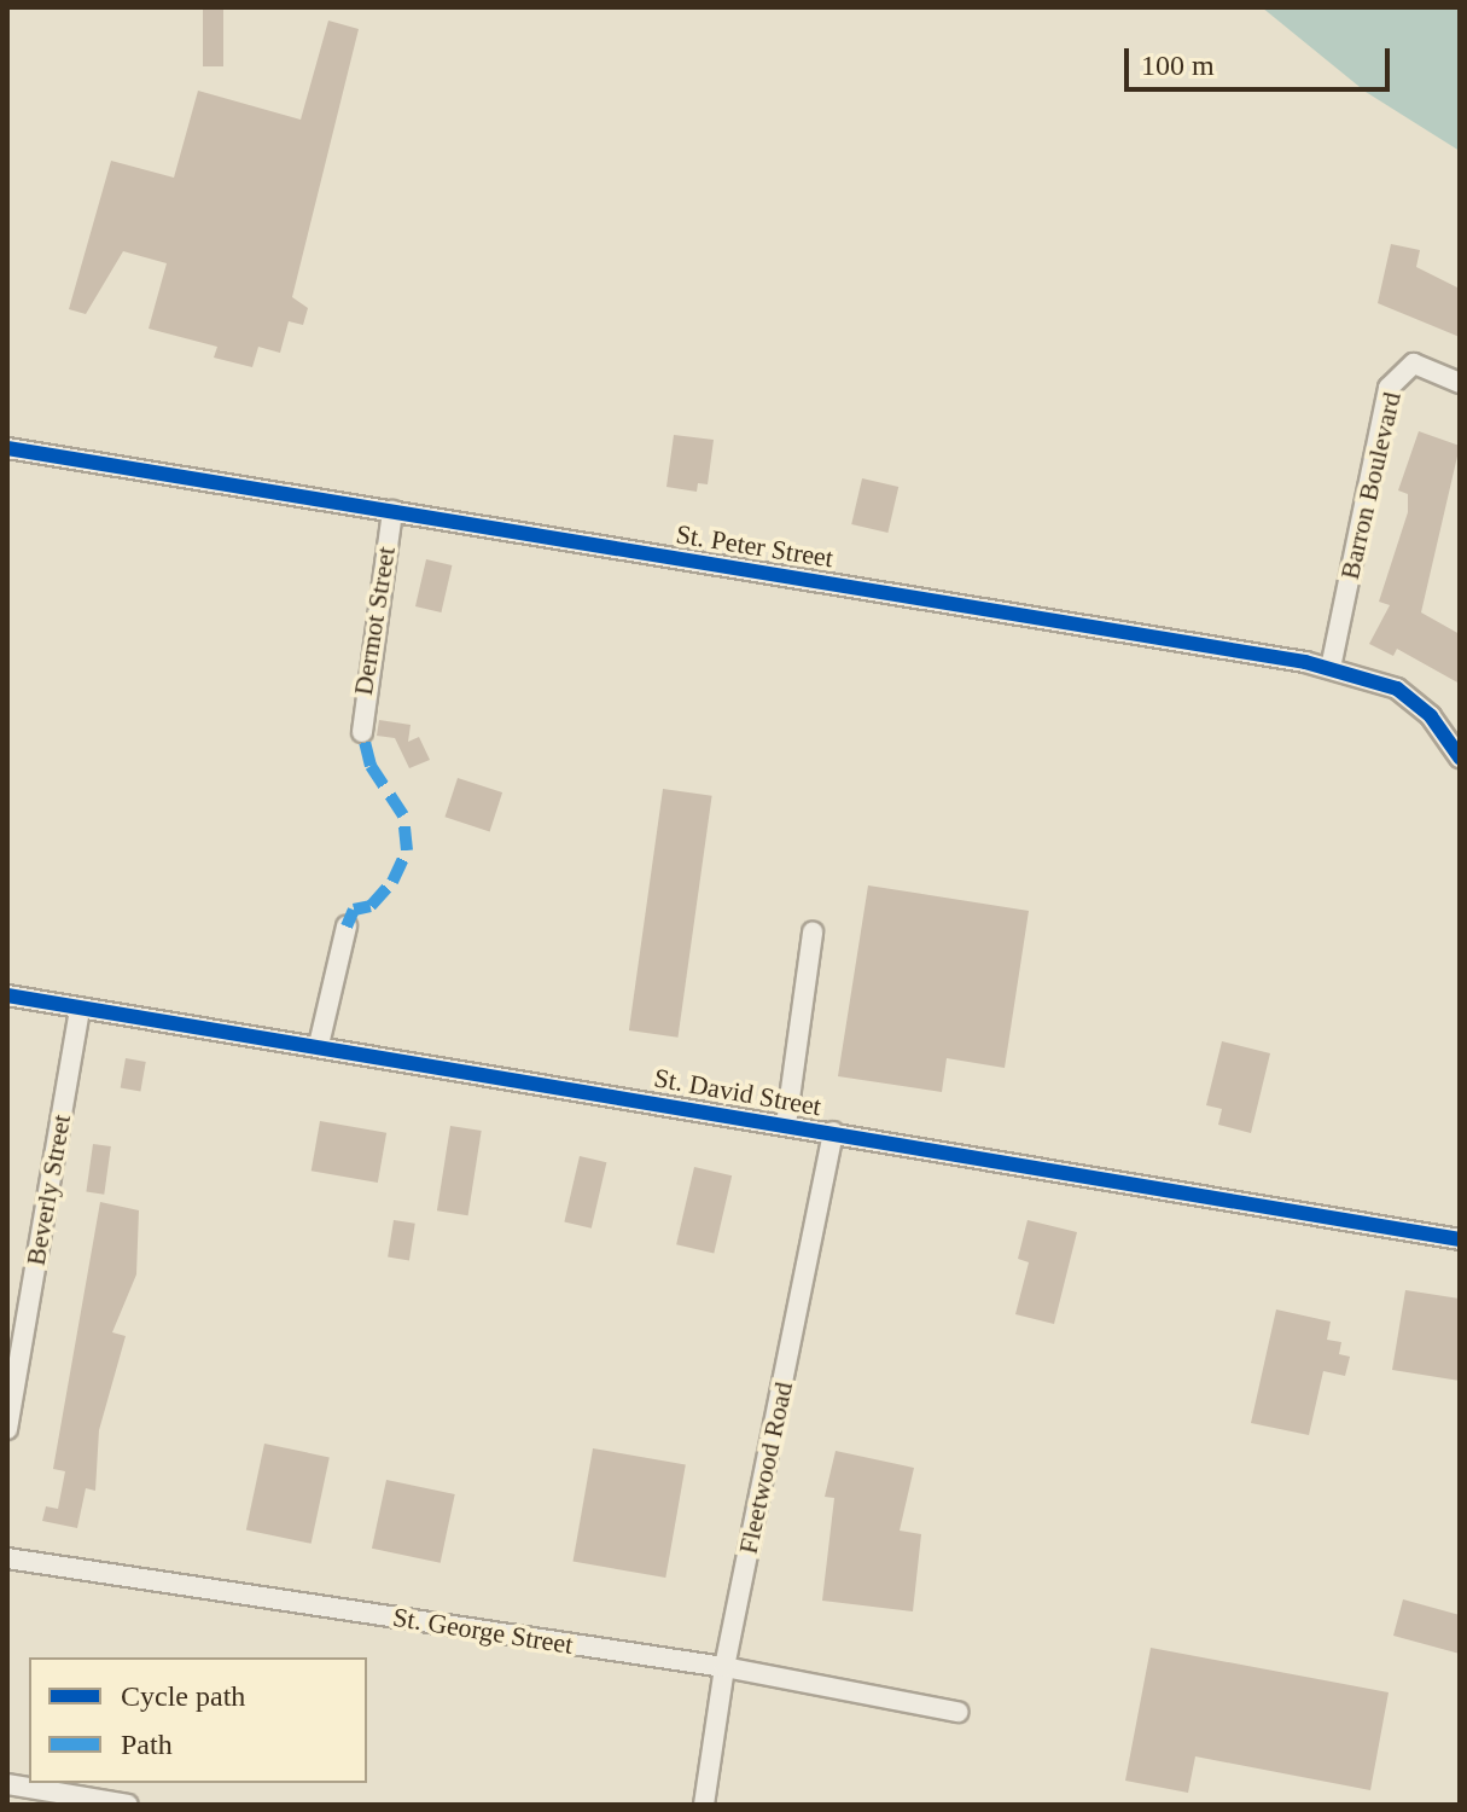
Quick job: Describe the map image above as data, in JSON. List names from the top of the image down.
{
  "streets": {
    "street": [
      "Barron Boulevard",
      "St. Peter Street",
      "Dermot Street",
      "St. David Street",
      "Beverly Street",
      "Fleetwood Road",
      "St. George Street"
    ]
  },
  "crossings": [
    ["Barron Boulevard", "St. Peter Street"],
    ["St. Peter Street", "Dermot Street"],
    ["St. David Street", "Beverly Street"],
    ["St. David Street", "Fleetwood Road"],
    ["Fleetwood Road", "St. George Street"]
  ],
  "legend": ["Cycle path", "Path"],
  "scale_bar": "100 m"
}
